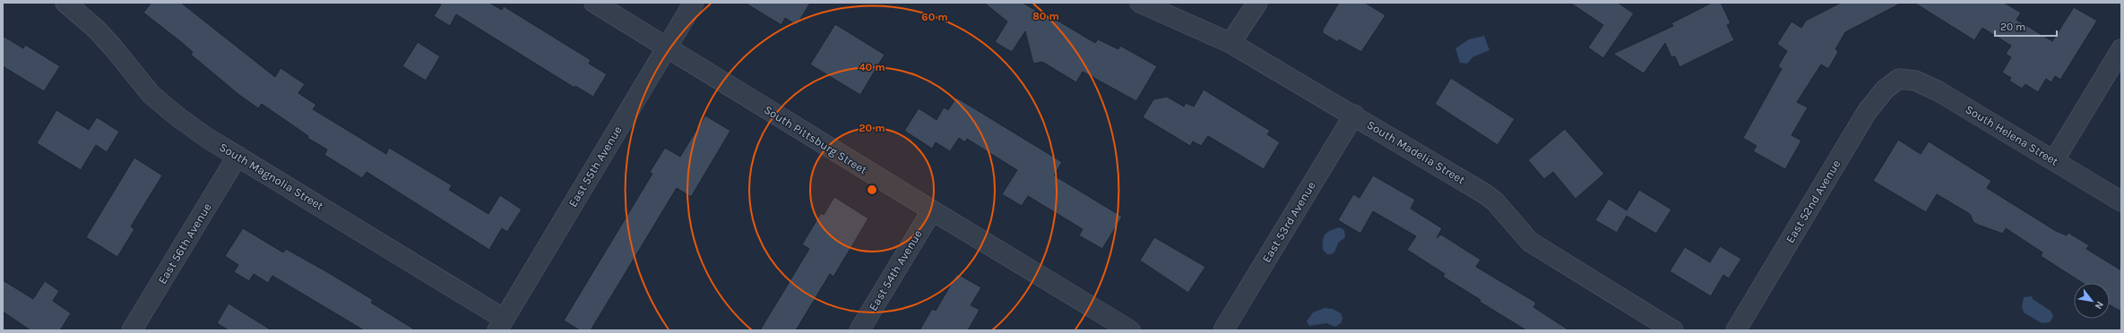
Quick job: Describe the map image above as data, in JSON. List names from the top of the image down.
{
  "streets": {
    "street": [
      "South Helena Street",
      "South Pittsburg Street",
      "South Madelia Street",
      "East 55th Avenue",
      "South Magnolia Street",
      "East 52nd Avenue",
      "East 53rd Avenue",
      "East 56th Avenue",
      "East 54th Avenue"
    ]
  },
  "crossings": [
    ["South Helena Street", "East 52nd Avenue"],
    ["South Pittsburg Street", "East 55th Avenue"],
    ["South Pittsburg Street", "East 54th Avenue"],
    ["South Madelia Street", "East 53rd Avenue"],
    ["East 55th Avenue", "South Magnolia Street"],
    ["South Magnolia Street", "East 56th Avenue"]
  ],
  "scale_bar": "20 m",
  "north": "bottom right",
  "rings": [
    "80 m",
    "60 m",
    "40 m",
    "20 m"
  ]
}
